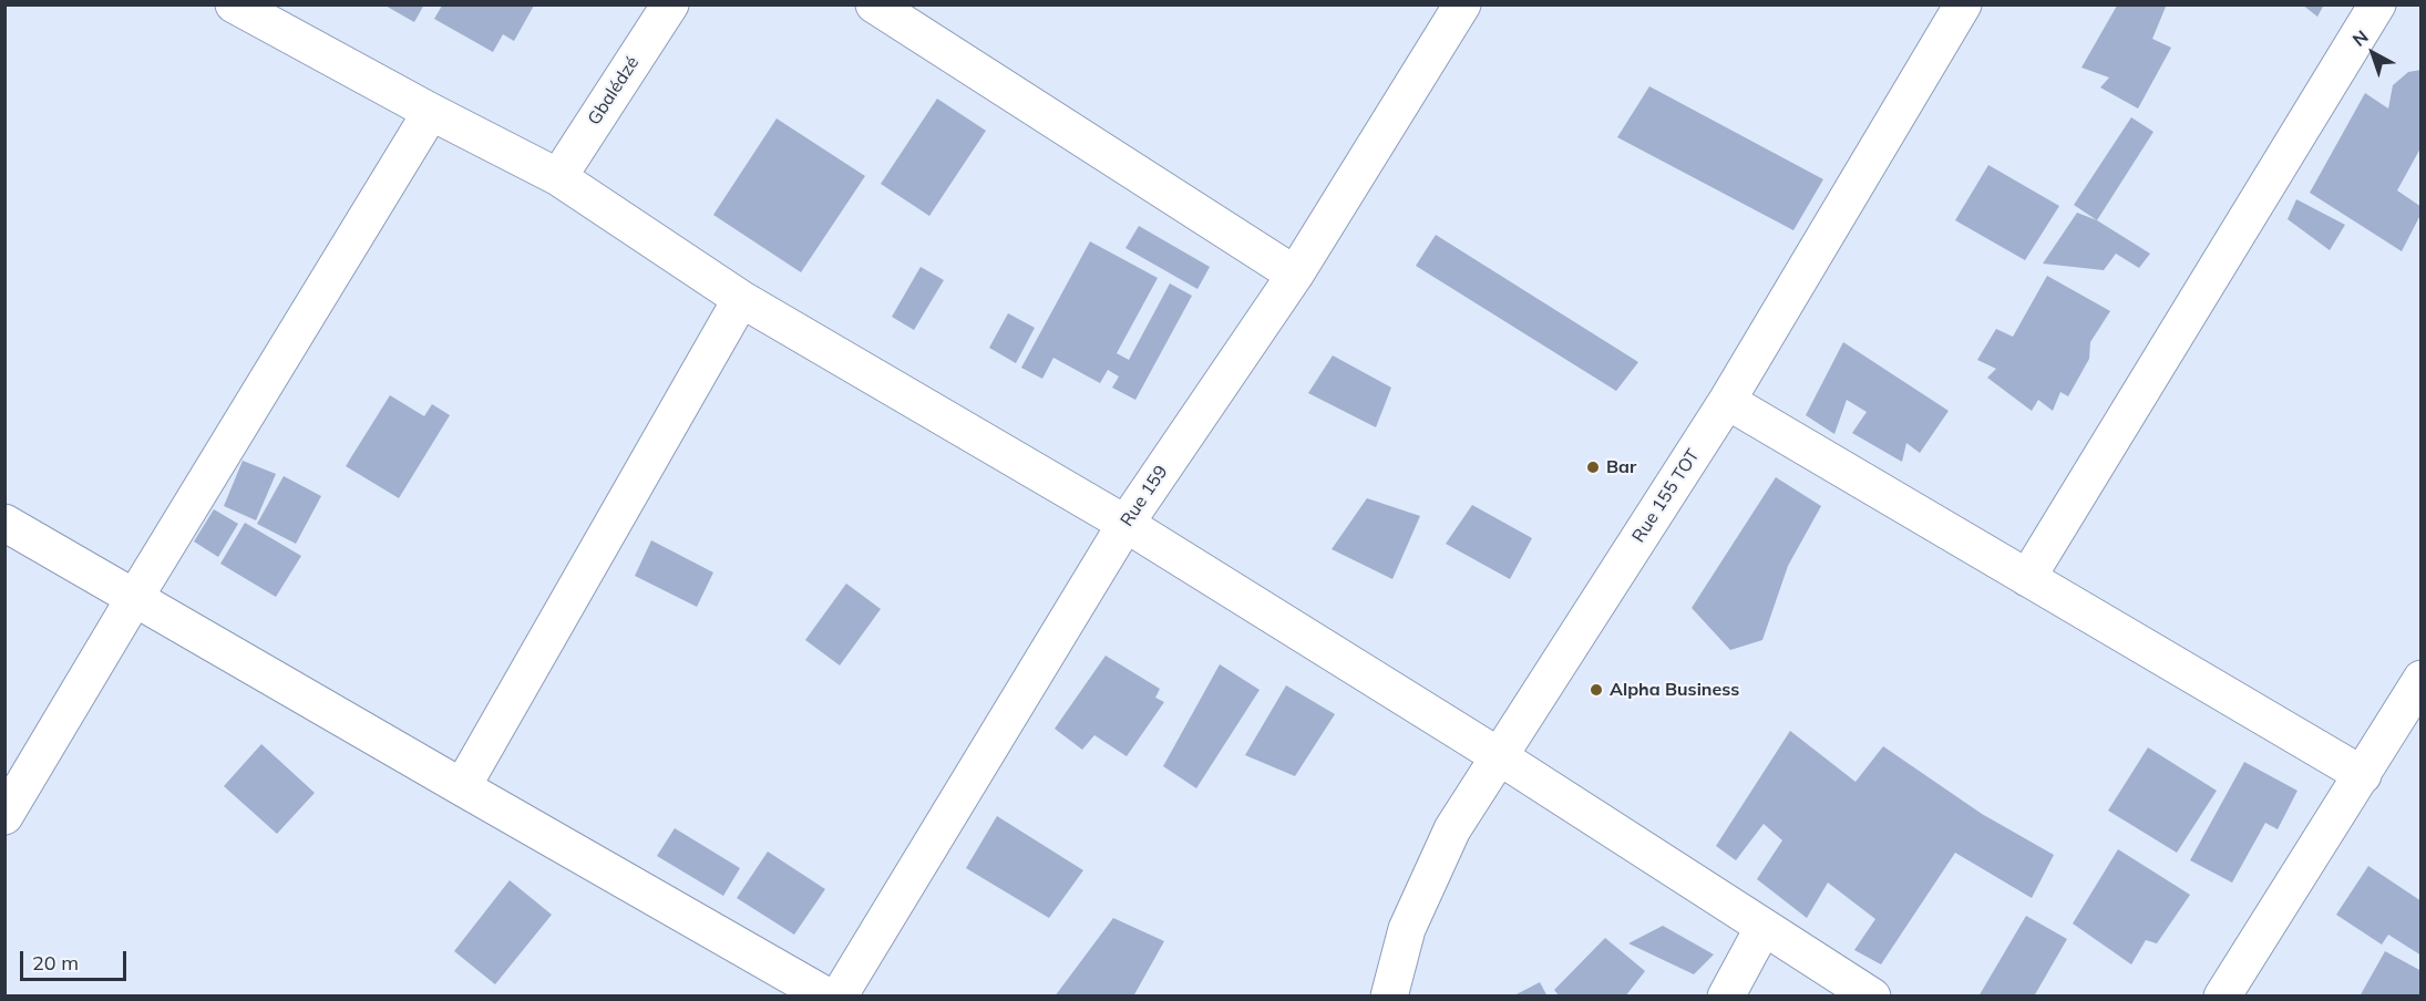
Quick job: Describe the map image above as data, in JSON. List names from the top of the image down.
{
  "streets": {
    "street": ["Gbalédzé", "Rue 159", "Rue 155 TOT"]
  },
  "places": ["Bar", "Alpha Business"],
  "scale_bar": "20 m",
  "north": "top left"
}
